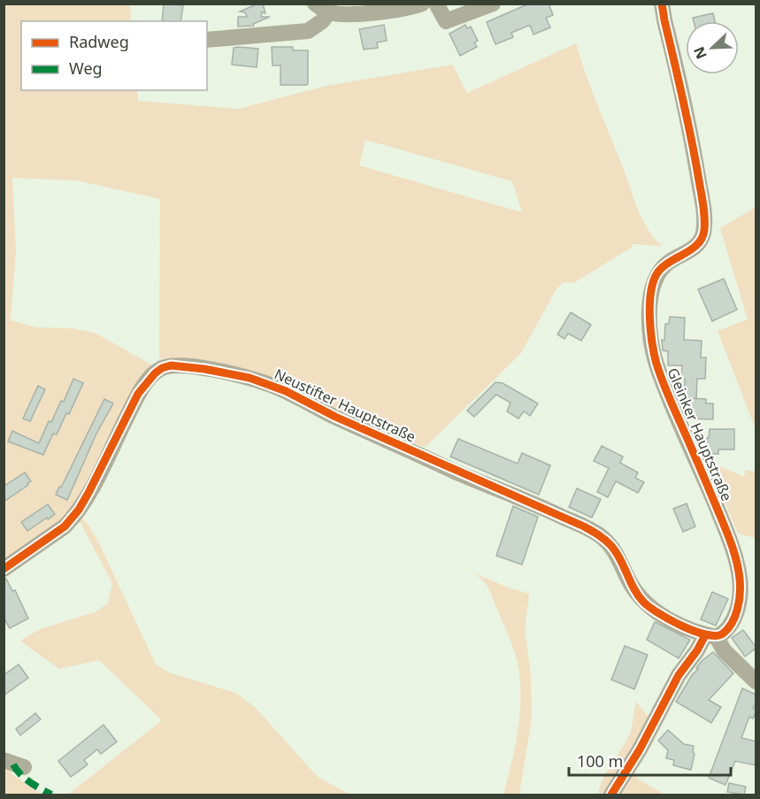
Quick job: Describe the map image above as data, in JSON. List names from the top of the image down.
{
  "streets": {
    "street": ["Neustifter Hauptstraße", "Gleinker Hauptstraße"]
  },
  "crossings": [
    ["Neustifter Hauptstraße", "Gleinker Hauptstraße"]
  ],
  "legend": ["Radweg", "Weg"],
  "scale_bar": "100 m",
  "north": "bottom left"
}
